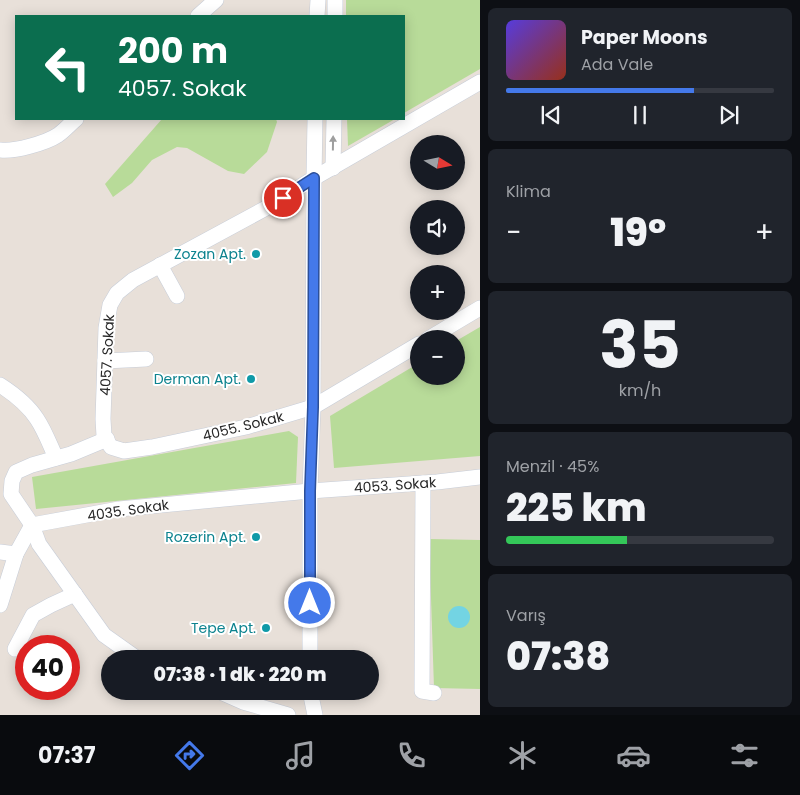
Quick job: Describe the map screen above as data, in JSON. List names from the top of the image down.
{
  "streets": {
    "street": [
      "4057. Sokak",
      "4055. Sokak",
      "4053. Sokak",
      "4035. Sokak"
    ]
  },
  "crossings": [
    ["4057. Sokak", "4055. Sokak"],
    ["4053. Sokak", "4035. Sokak"]
  ],
  "places": [
    "Zozan Apt.",
    "Derman Apt.",
    "Rozerin Apt.",
    "Tepe Apt."
  ],
  "north": "right",
  "page": {
    "turn": ["200 m", "4057. Sokak"],
    "song": ["Paper Moons", "Ada Vale"],
    "map_buttons": ["+", "−"],
    "tile": [
      "Klima",
      ["35", "km/h"],
      ["Menzil · 45%", "225 km"],
      ["Varış", "07:38"]
    ],
    "heat": ["−", "19°", "+"],
    "limit": "40",
    "trip": "07:38 · 1 dk · 220 m",
    "tabs": "07:37"
  }
}
